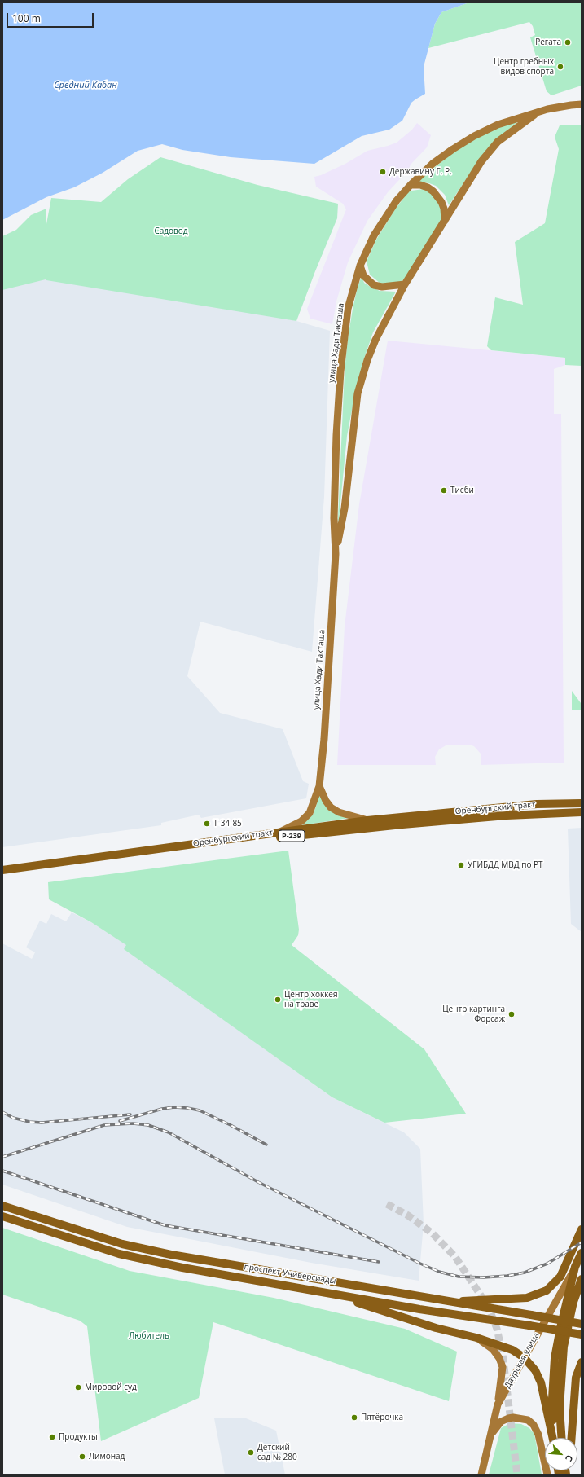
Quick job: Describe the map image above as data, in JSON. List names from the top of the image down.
{
  "streets": {
    "main road": [
      "Оренбургский тракт",
      "Р-239",
      "проспект Универсиады",
      "Даурская улица"
    ],
    "street": ["улица Хади Такташа"]
  },
  "crossings": [
    ["улица Хади Такташа", "Оренбургский тракт"]
  ],
  "water": ["Средний Кабан"],
  "parks": ["Садовод", "Любитель"],
  "places": [
    "Регата",
    "Центр гребных видов спорта",
    "Державину Г. Р.",
    "Тисби",
    "T-34-85",
    "УГИБДД МВД по РТ",
    "Центр хоккея на траве",
    "Центр картинга Форсаж",
    "Мировой суд",
    "Пятёрочка",
    "Продукты",
    "Детский сад № 280",
    "Лимонад"
  ],
  "scale_bar": "100 m",
  "north": "bottom right"
}
